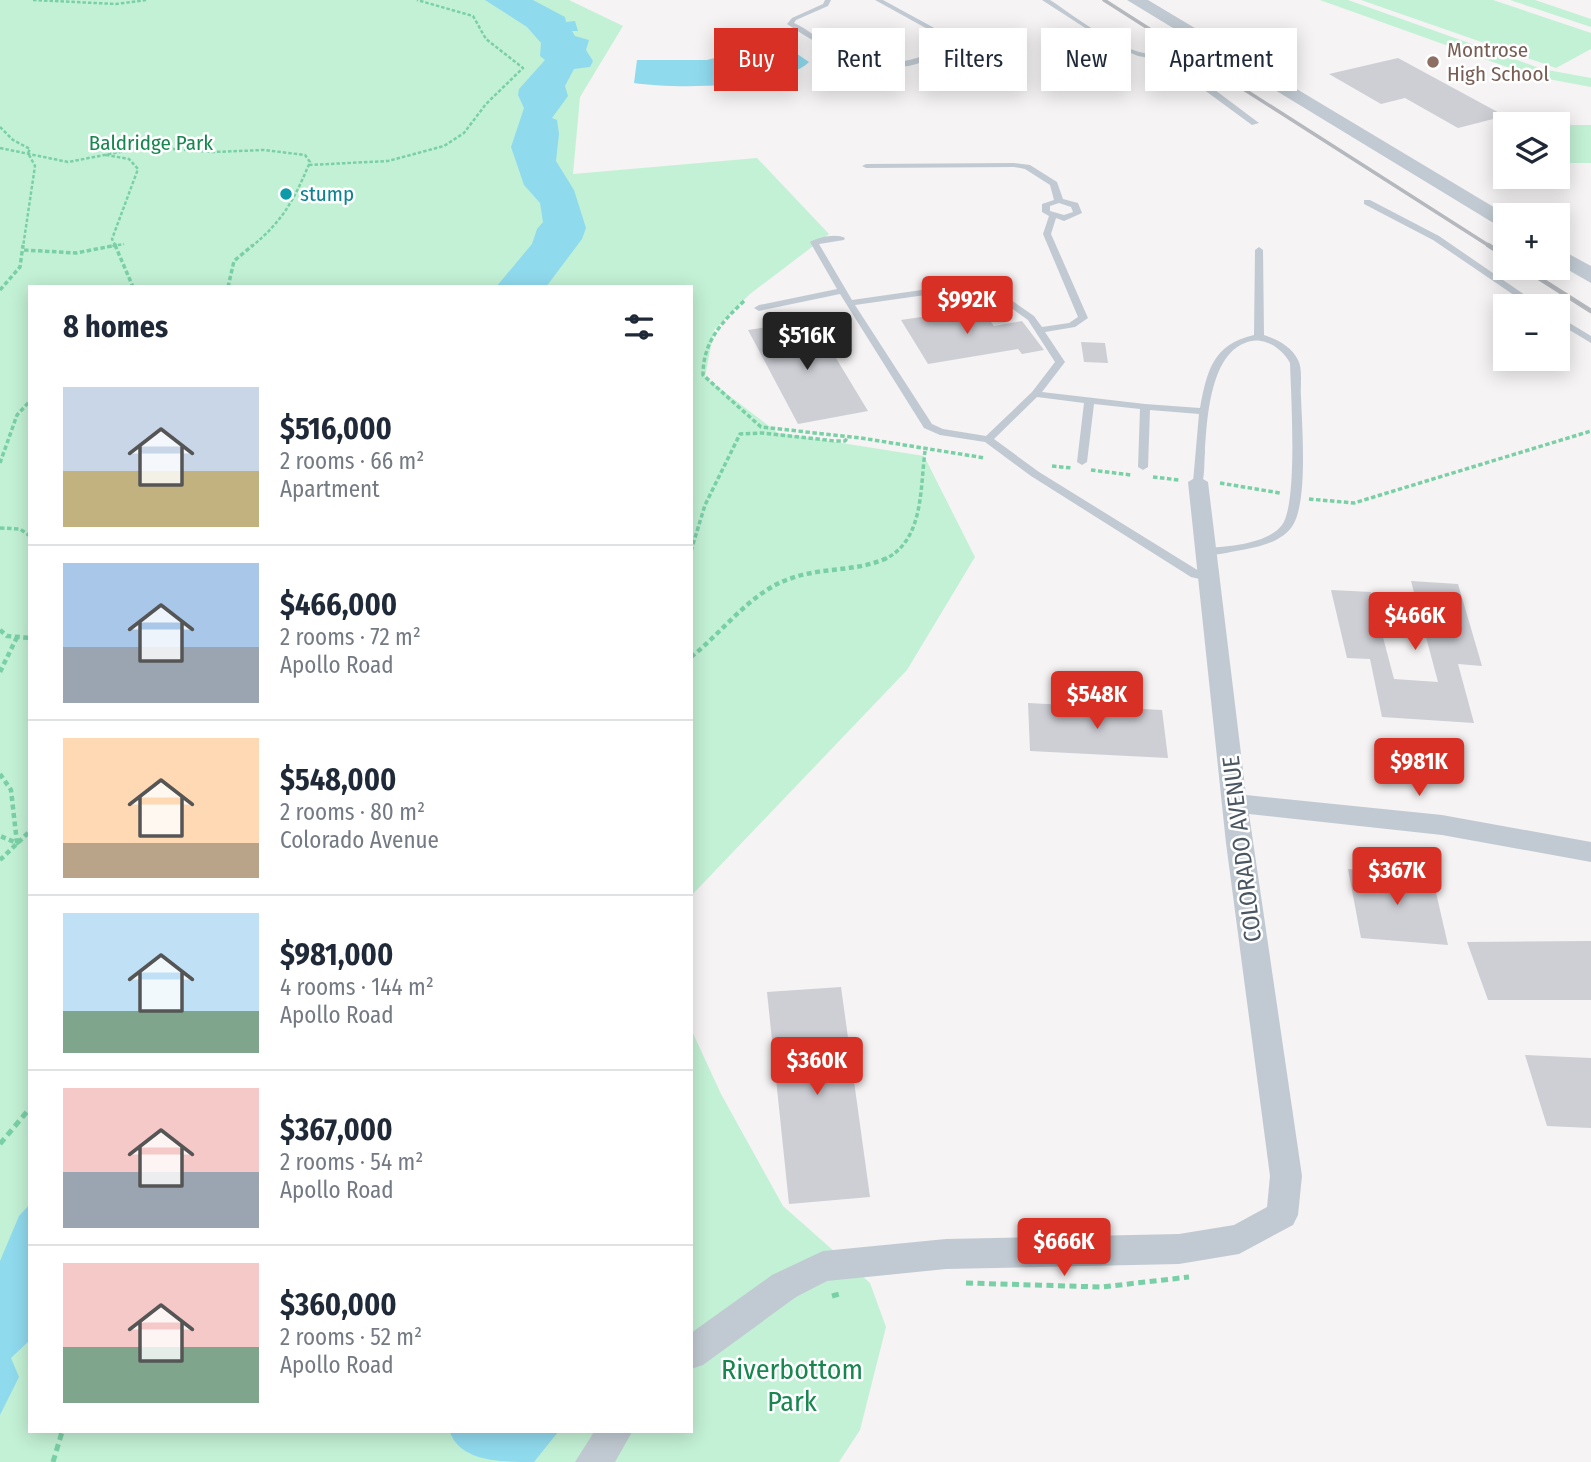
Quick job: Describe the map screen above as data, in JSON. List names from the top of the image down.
{
  "streets": {
    "street": ["COLORADO AVENUE"]
  },
  "parks": ["Baldridge Park", "Riverbottom Park"],
  "places": ["Montrose High School", "stump"],
  "page": {
    "chip": [
      "Buy",
      "Rent",
      "Filters",
      "New",
      "Apartment"
    ],
    "map_buttons": ["+", "−"],
    "price": [
      "$992K",
      "$516K",
      "$466K",
      "$548K",
      "$981K",
      "$367K",
      "$360K",
      "$666K"
    ],
    "heading": "8 homes",
    "list": [
      {
        "name": "$516,000",
        "note": "2 rooms · 66 m² · Apartment"
      },
      {
        "name": "$466,000",
        "note": "2 rooms · 72 m² · Apollo Road"
      },
      {
        "name": "$548,000",
        "note": "2 rooms · 80 m² · Colorado Avenue"
      },
      {
        "name": "$981,000",
        "note": "4 rooms · 144 m² · Apollo Road"
      },
      {
        "name": "$367,000",
        "note": "2 rooms · 54 m² · Apollo Road"
      },
      {
        "name": "$360,000",
        "note": "2 rooms · 52 m² · Apollo Road"
      }
    ]
  }
}
